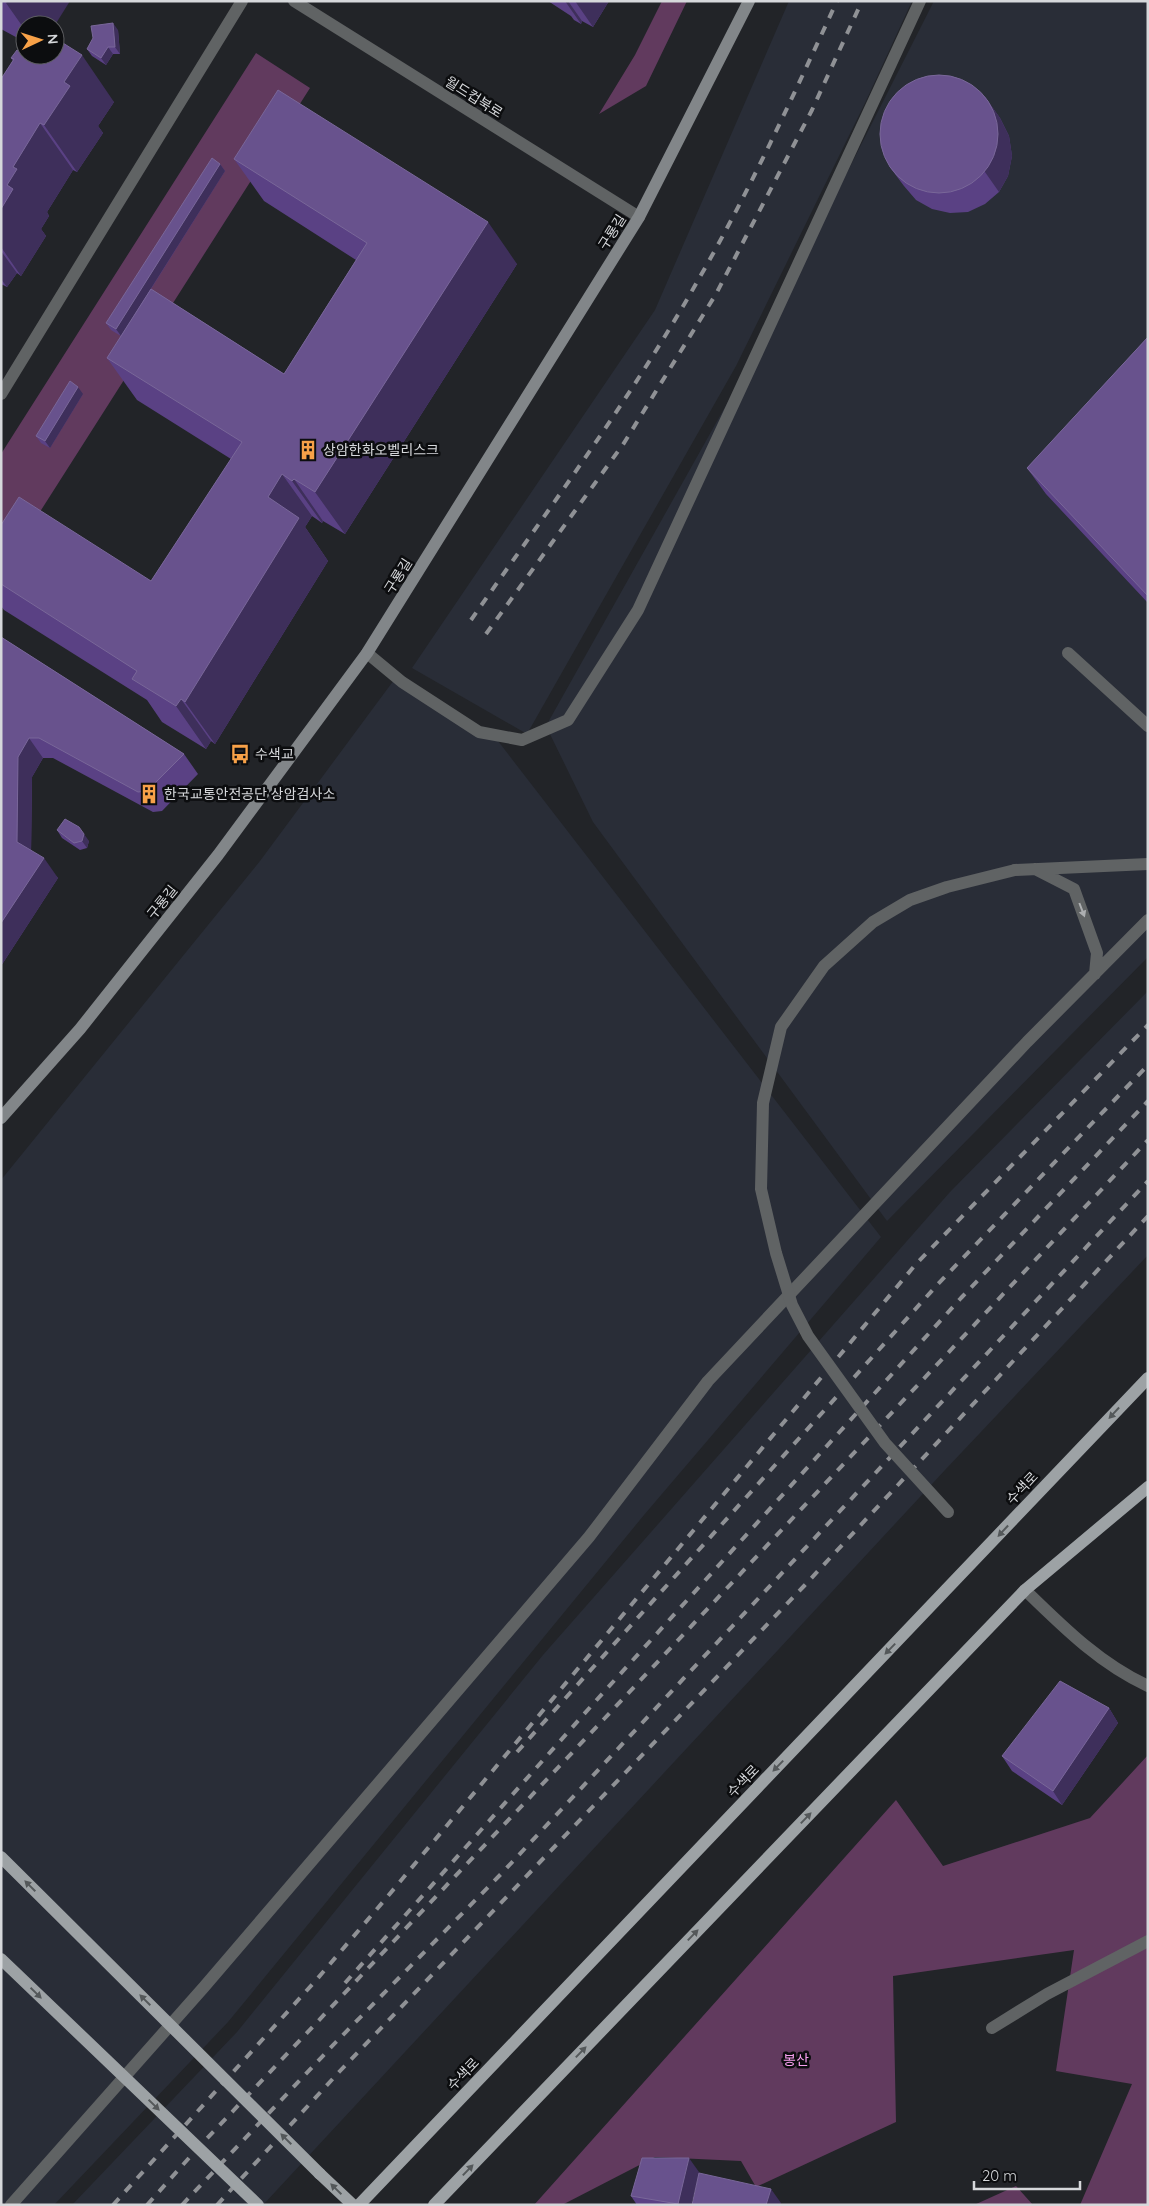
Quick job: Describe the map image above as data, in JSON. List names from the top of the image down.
{
  "streets": {
    "main road": ["구룡길", "수색로"],
    "street": ["월드컵북로"]
  },
  "crossings": [
    ["월드컵북로", "구룡길"]
  ],
  "parks": ["봉산"],
  "places": {
    "building": ["상암한화오벨리스크", "한국교통안전공단 상암검사소"],
    "bus stop": ["수색교"]
  },
  "scale_bar": "20 m",
  "north": "right"
}
